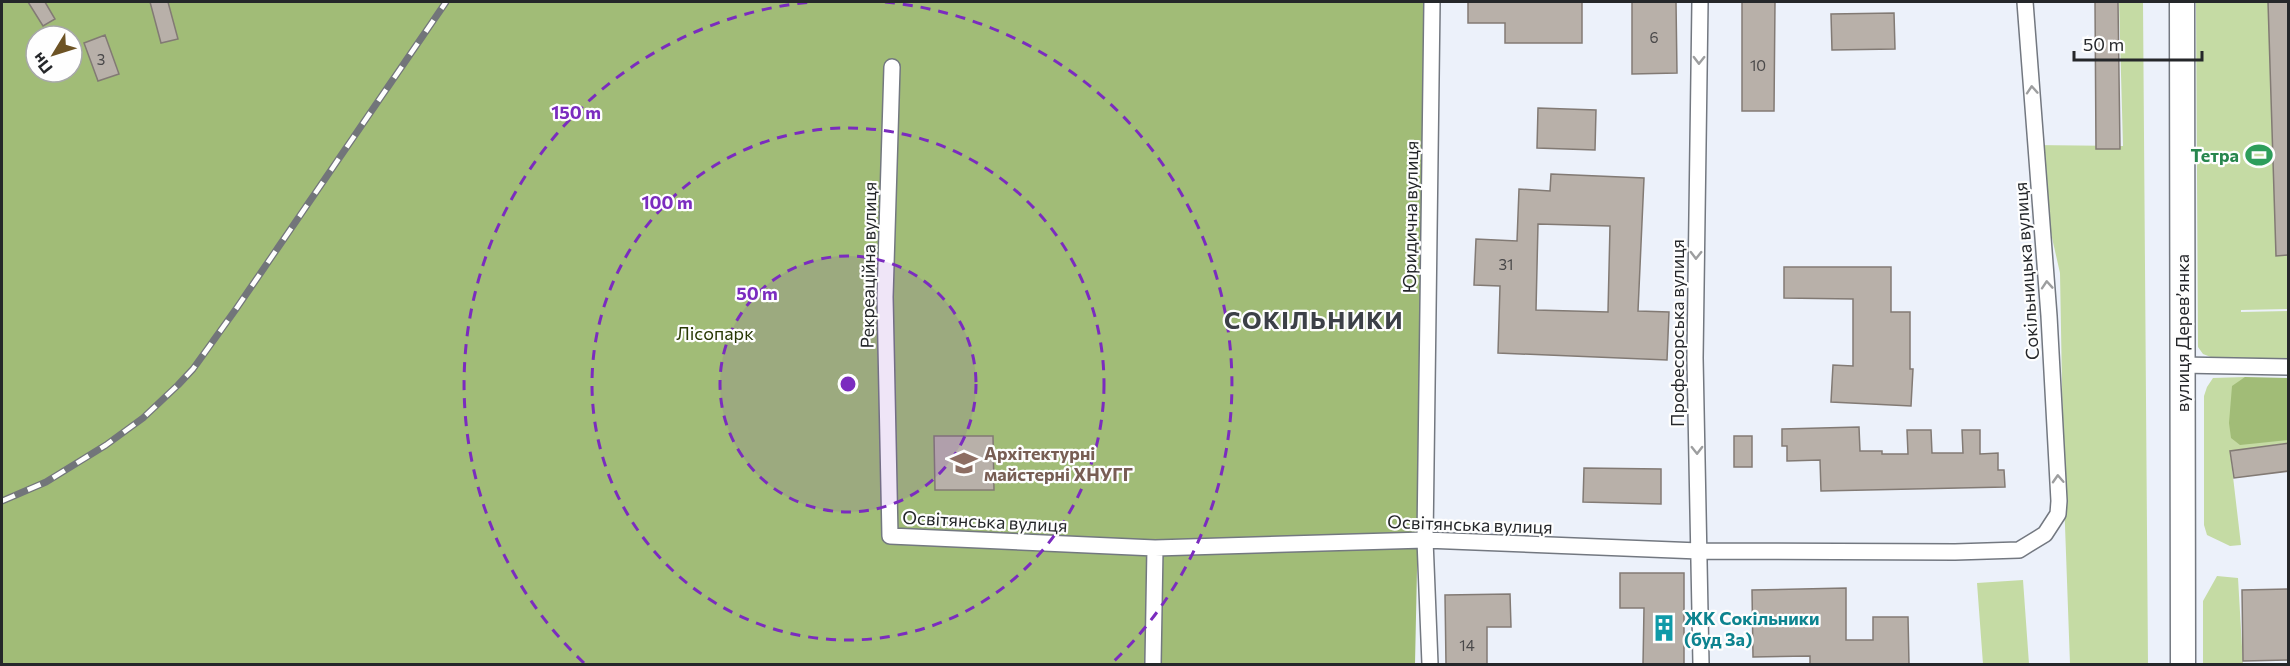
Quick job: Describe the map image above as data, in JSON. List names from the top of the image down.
{
  "streets": {
    "main road": ["вулиця Дерев’янка"],
    "street": [
      "Юридична вулиця",
      "Рекреаційна вулиця",
      "Сокільницька вулиця",
      "Професорська вулиця",
      "Освітянська вулиця"
    ]
  },
  "crossings": [
    ["Юридична вулиця", "Освітянська вулиця"],
    ["Рекреаційна вулиця", "Освітянська вулиця"],
    ["Сокільницька вулиця", "Освітянська вулиця"],
    ["Професорська вулиця", "Освітянська вулиця"]
  ],
  "one_way": ["Сокільницька вулиця", "Професорська вулиця"],
  "districts": ["СОКІЛЬНИКИ"],
  "parks": ["Лісопарк"],
  "places": {
    "sports": ["Тетра"],
    "school or university": ["Архітектурні майстерні ХНУГГ"],
    "building": ["ЖК Сокільники (буд 3а)"]
  },
  "house_numbers": [
    "6",
    "3",
    "10",
    "31",
    "14"
  ],
  "scale_bar": "50 m",
  "north": "bottom left",
  "rings": ["150 m", "100 m", "50 m"]
}
